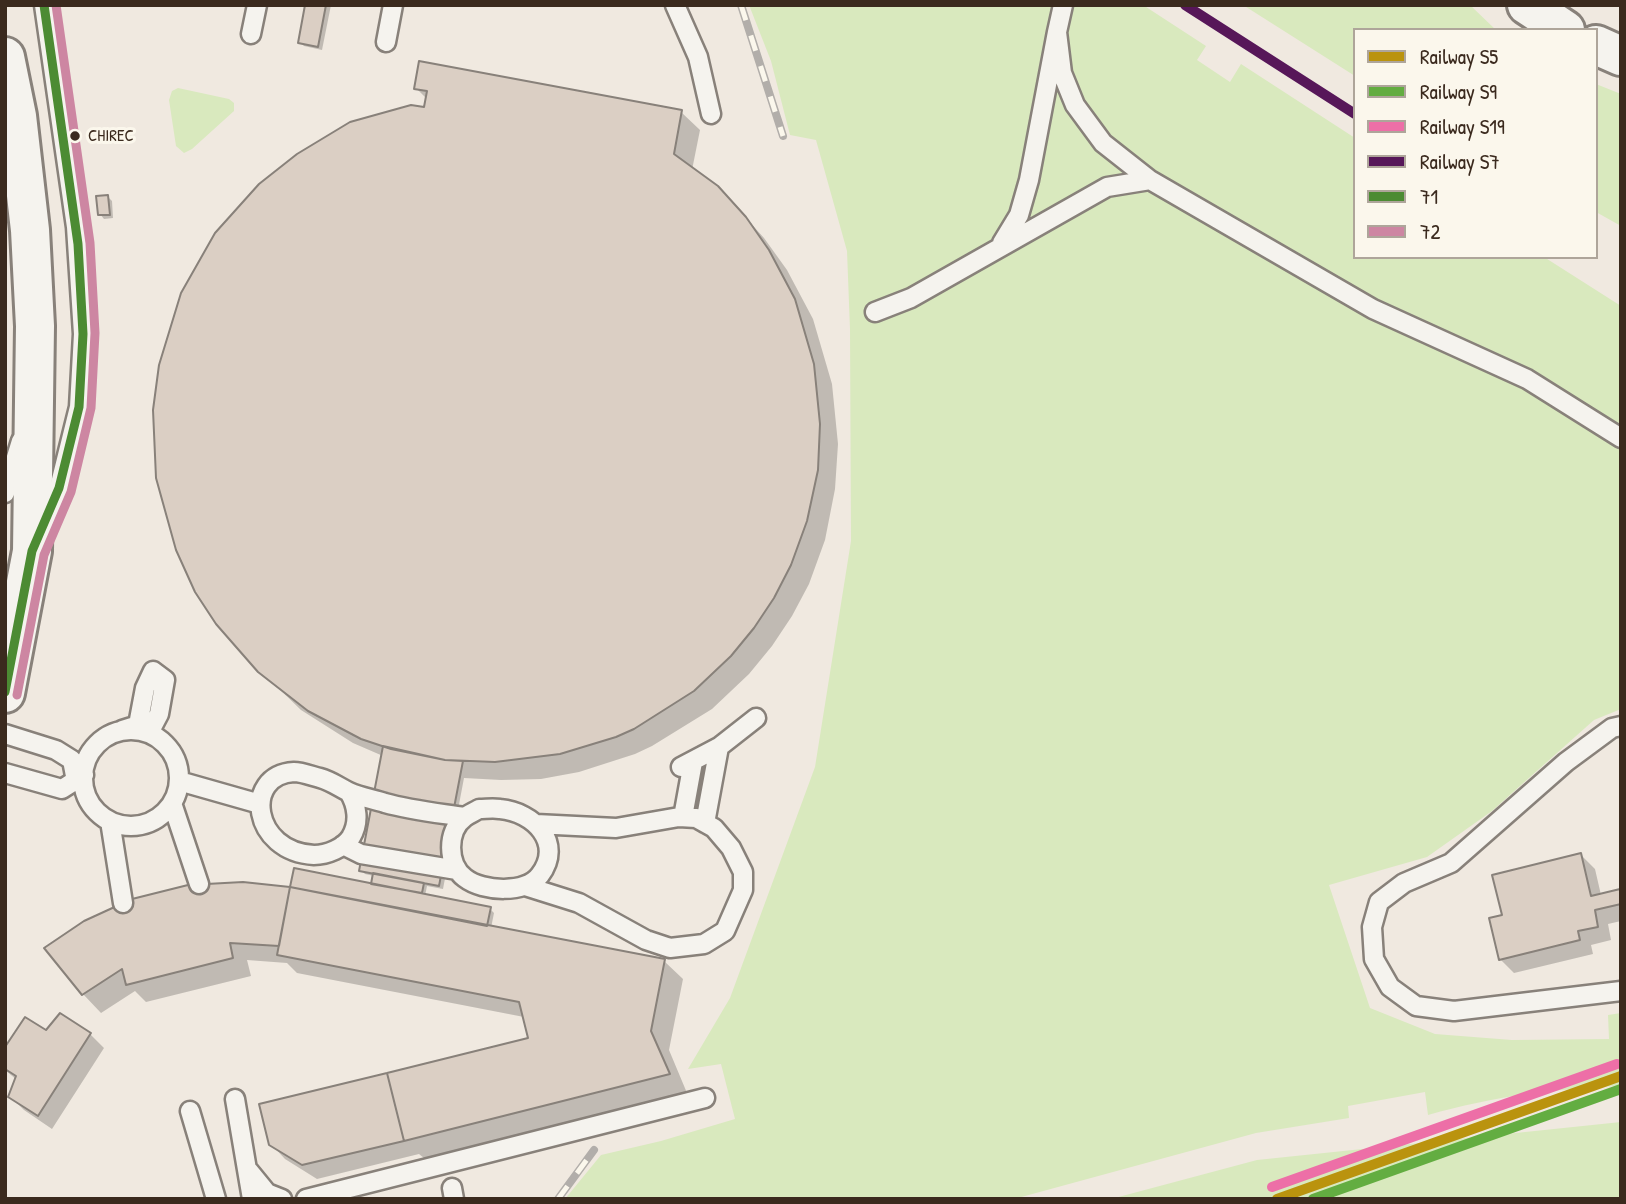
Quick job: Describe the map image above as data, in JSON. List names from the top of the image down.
{
  "places": ["CHIREC"],
  "lines": [
    "rail line S7",
    "transit line 71",
    "transit line 72",
    "rail line S19",
    "rail line S5",
    "rail line S9"
  ],
  "legend": [
    "Railway S5",
    "Railway S9",
    "Railway S19",
    "Railway S7",
    "71",
    "72"
  ]
}
